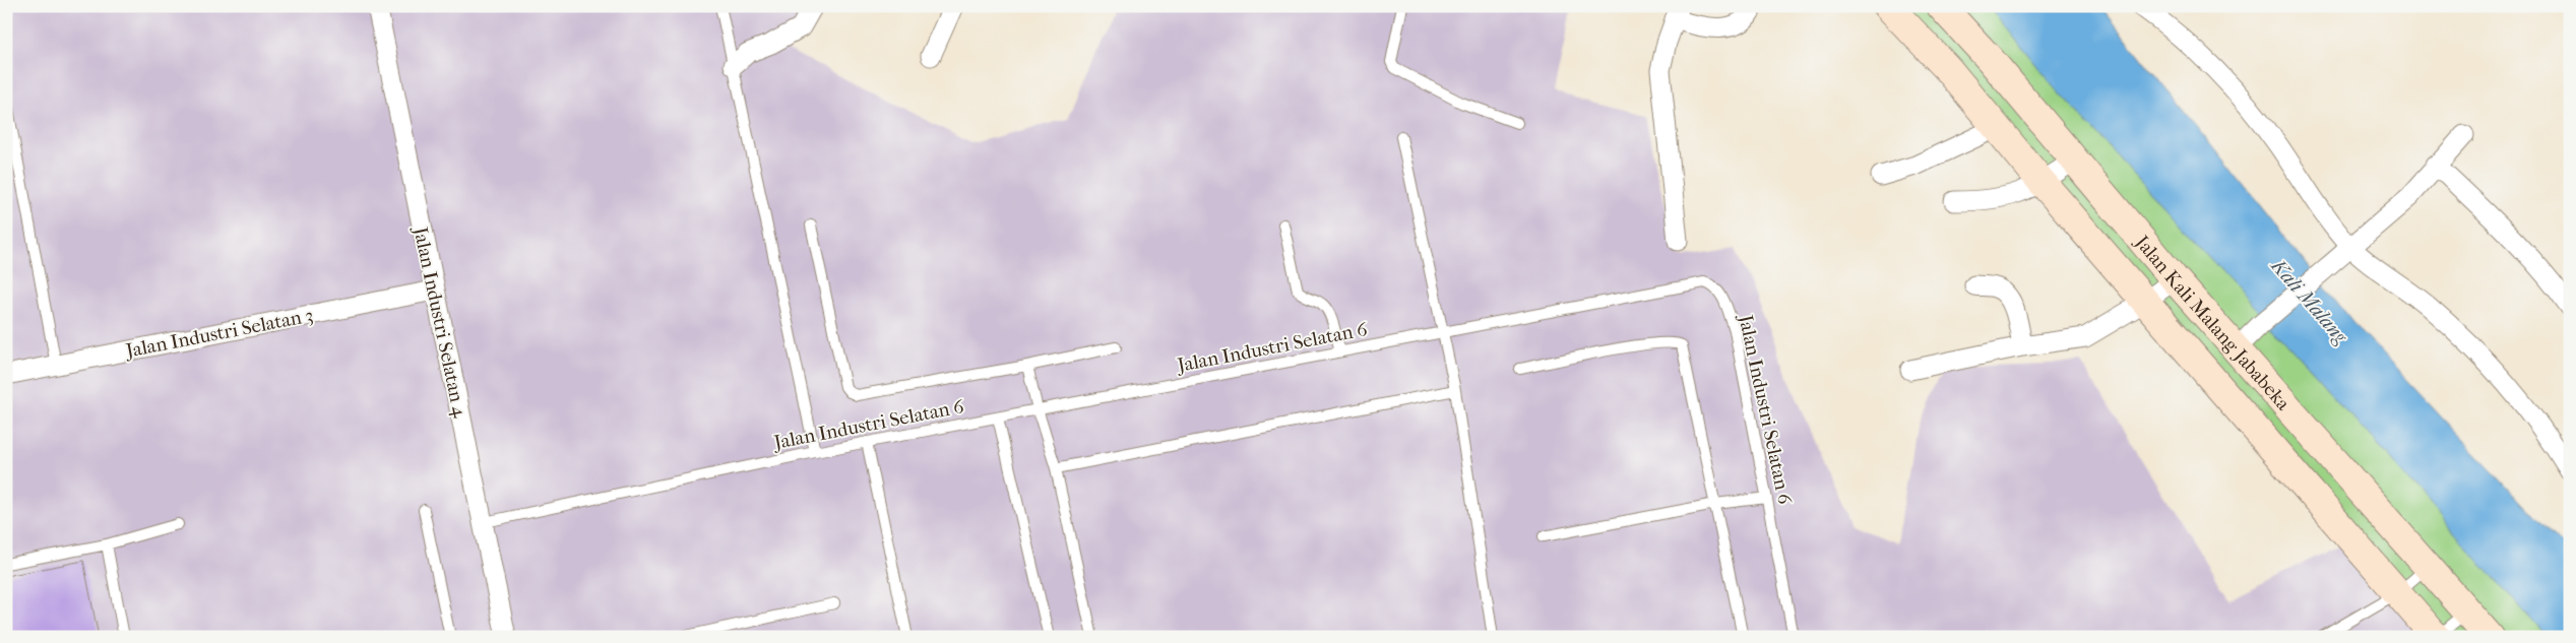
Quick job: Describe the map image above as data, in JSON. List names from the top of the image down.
{
  "streets": {
    "main road": ["Jalan Kali Malang Jababeka"],
    "street": ["Jalan Industri Selatan 4", "Jalan Industri Selatan 3"],
    "lane": ["Jalan Industri Selatan 6"]
  },
  "crossings": [
    ["Jalan Industri Selatan 4", "Jalan Industri Selatan 3"],
    ["Jalan Industri Selatan 4", "Jalan Industri Selatan 6"]
  ],
  "water": ["Kali Malang"]
}
